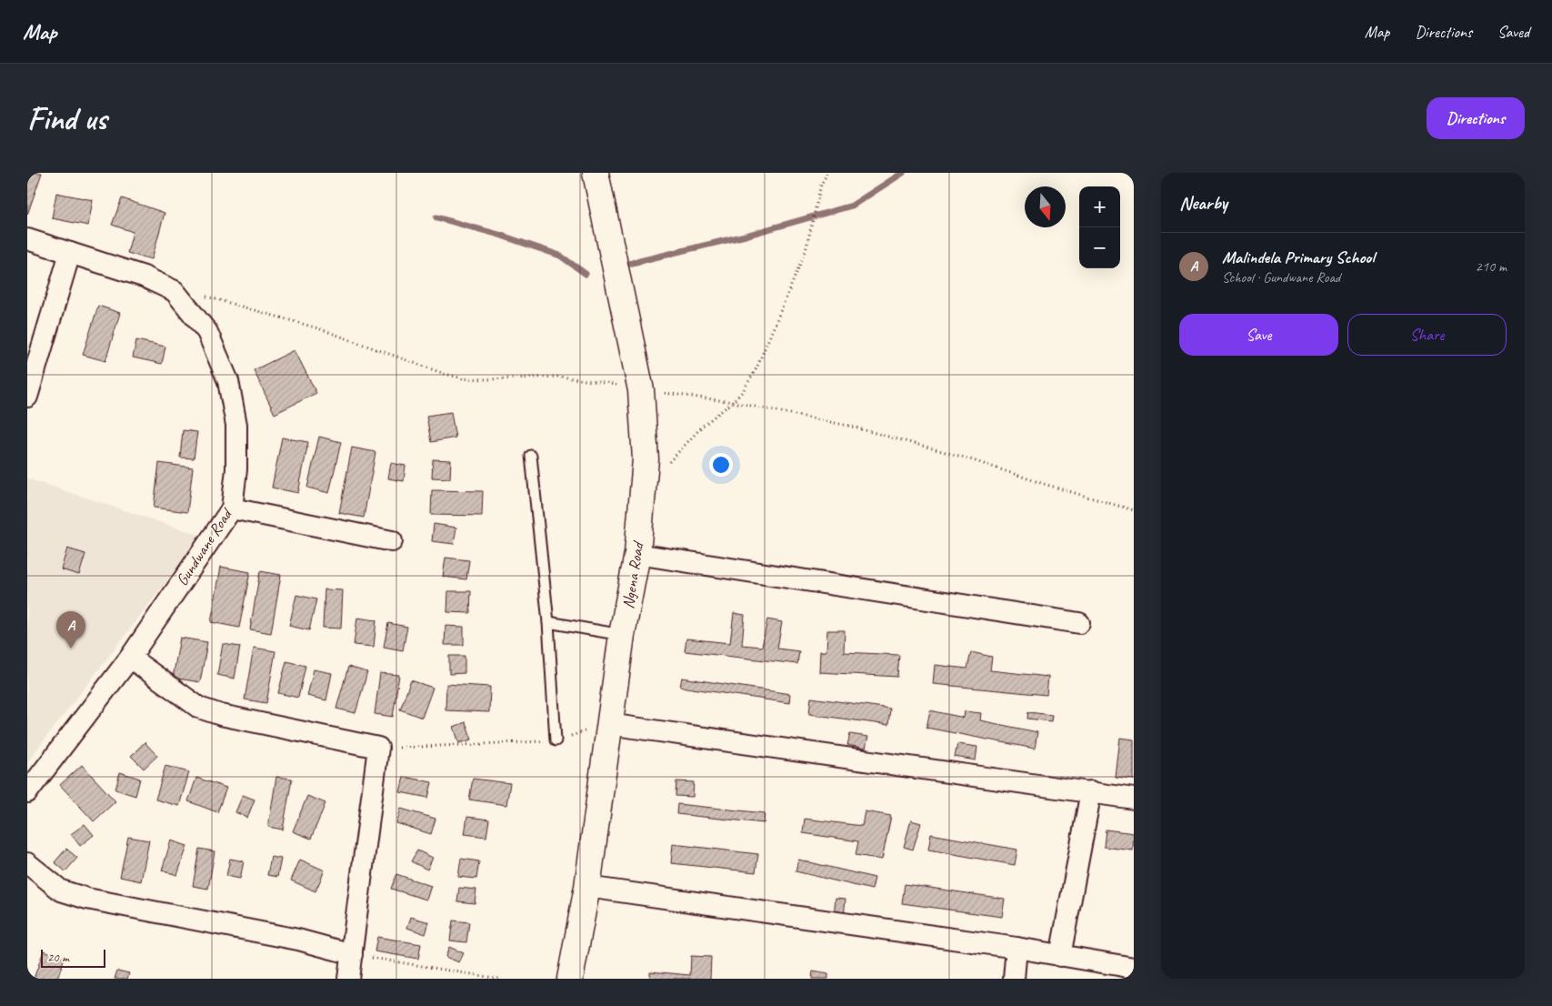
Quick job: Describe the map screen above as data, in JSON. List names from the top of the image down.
{
  "streets": {
    "street": ["Gundwane Road", "Ngena Road"]
  },
  "scale_bar": "20 m",
  "north": "bottom",
  "page": {
    "header": "Map",
    "nav": ["Map", "Directions", "Saved"],
    "buttons": [
      "Directions",
      ["Save", "Share"]
    ],
    "title": "Find us",
    "heading": "Nearby",
    "map_buttons": ["+", "−"],
    "list": [
      {
        "mark": "A",
        "name": "Malindela Primary School",
        "note": "School · Gundwane Road",
        "value": "210 m"
      }
    ],
    "pins": "A",
    "scale": "20 m"
  }
}
